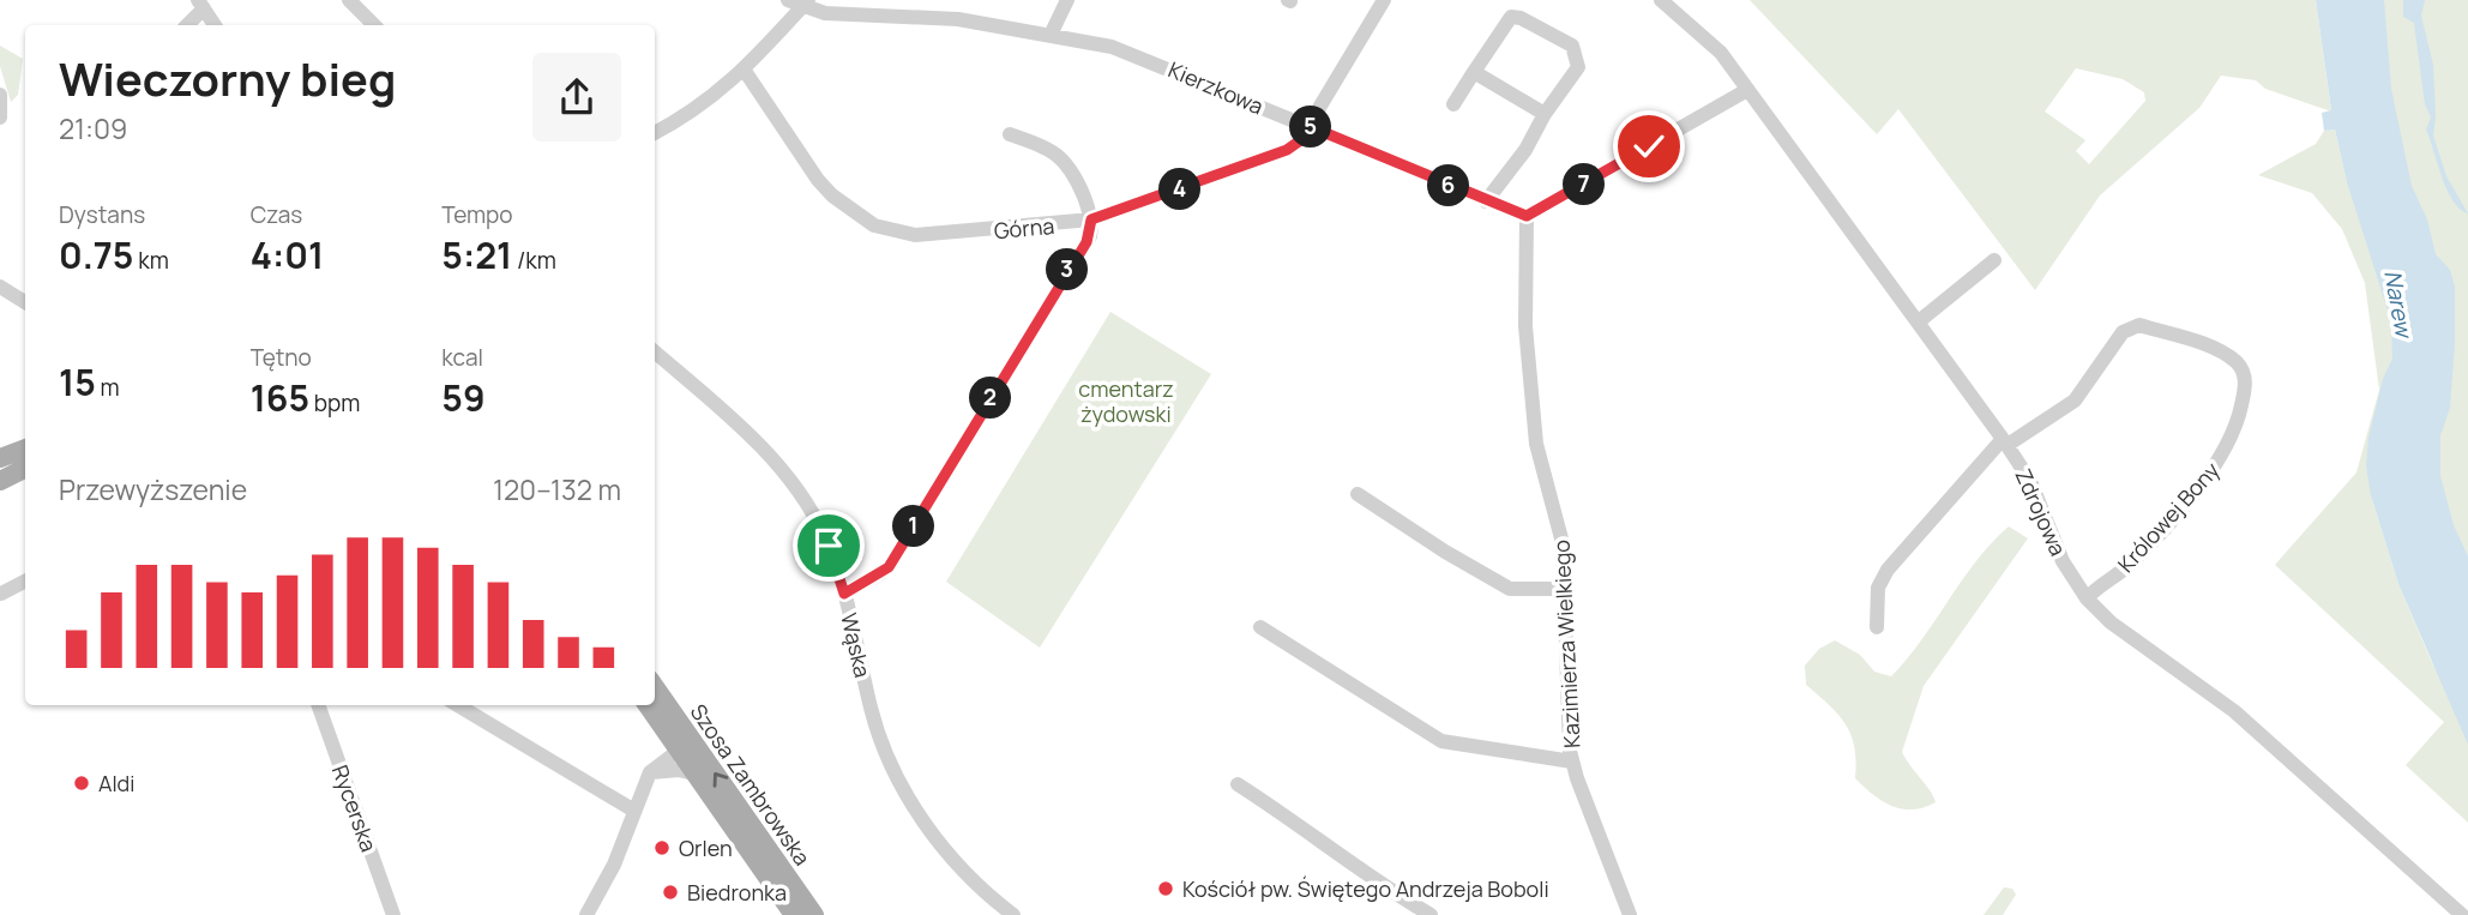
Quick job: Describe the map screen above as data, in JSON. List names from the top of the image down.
{
  "streets": {
    "main road": ["Szosa Zambrowska"],
    "street": [
      "Kierzkowa",
      "Górna",
      "Zdrojowa",
      "Królowej Bony",
      "Kazimierza Wielkiego",
      "Wąska",
      "Rycerska"
    ]
  },
  "crossings": [
    ["Kierzkowa", "Górna"],
    ["Kierzkowa", "Kazimierza Wielkiego"],
    ["Zdrojowa", "Królowej Bony"]
  ],
  "water": ["Narew"],
  "parks": ["cmentarz żydowski"],
  "places": [
    "Aldi",
    "Orlen",
    "Kościół pw. Świętego Andrzeja Boboli",
    "Biedronka"
  ],
  "page": {
    "heading": ["Wieczorny bieg", "21:09"],
    "pins": [
      "5",
      "7",
      "6",
      "4",
      "3",
      "2",
      "1"
    ],
    "stats": [
      ["Dystans", "0.75 km"],
      ["Czas", "4:01"],
      ["Tempo", "5:21 /km"],
      ["15 m"],
      ["Tętno", "165 bpm"],
      ["kcal", "59"]
    ],
    "chart": ["Przewyższenie", "120–132 m"]
  }
}
